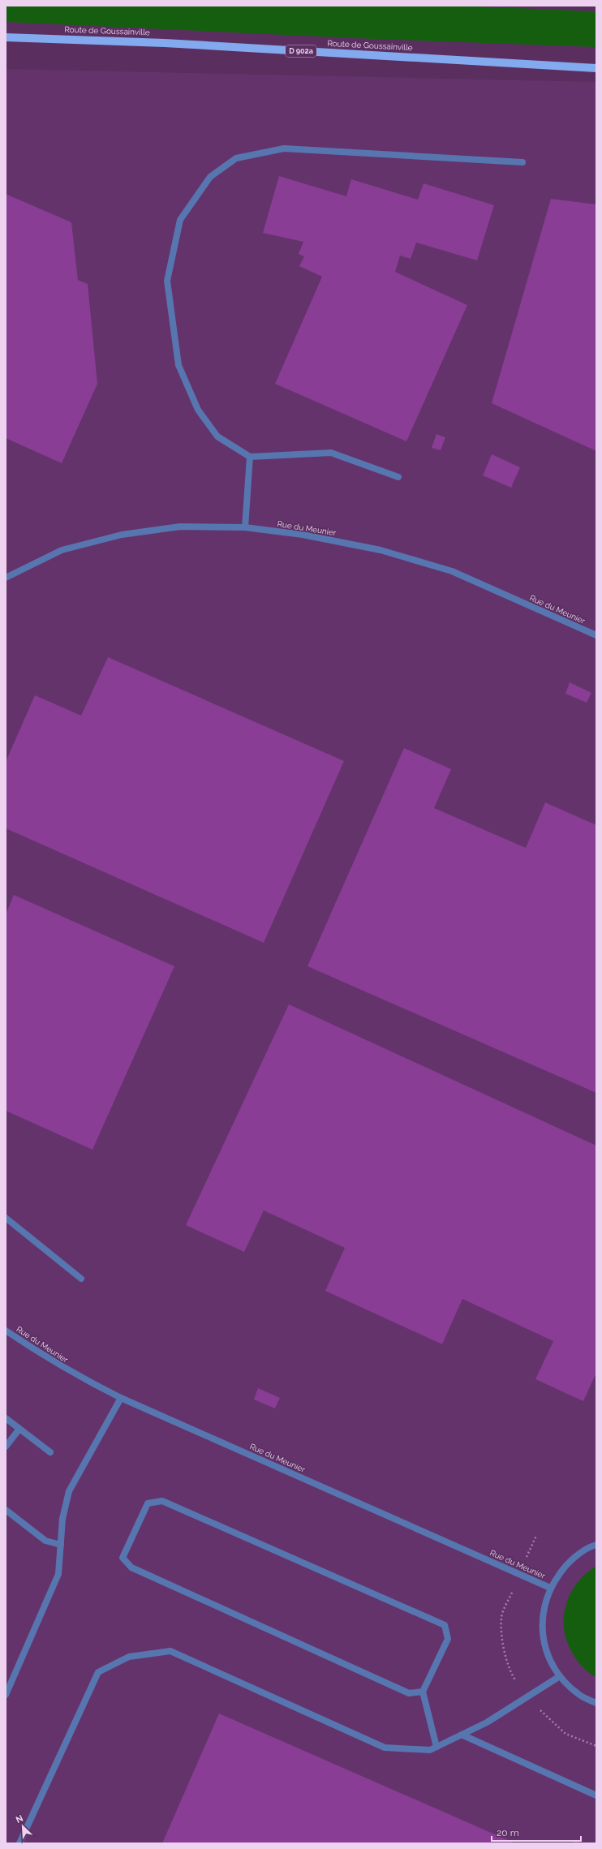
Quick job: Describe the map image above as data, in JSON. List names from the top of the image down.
{
  "streets": {
    "main road": ["Route de Goussainville", "D 902a"],
    "street": ["Rue du Meunier"]
  },
  "scale_bar": "20 m",
  "north": "top left"
}
